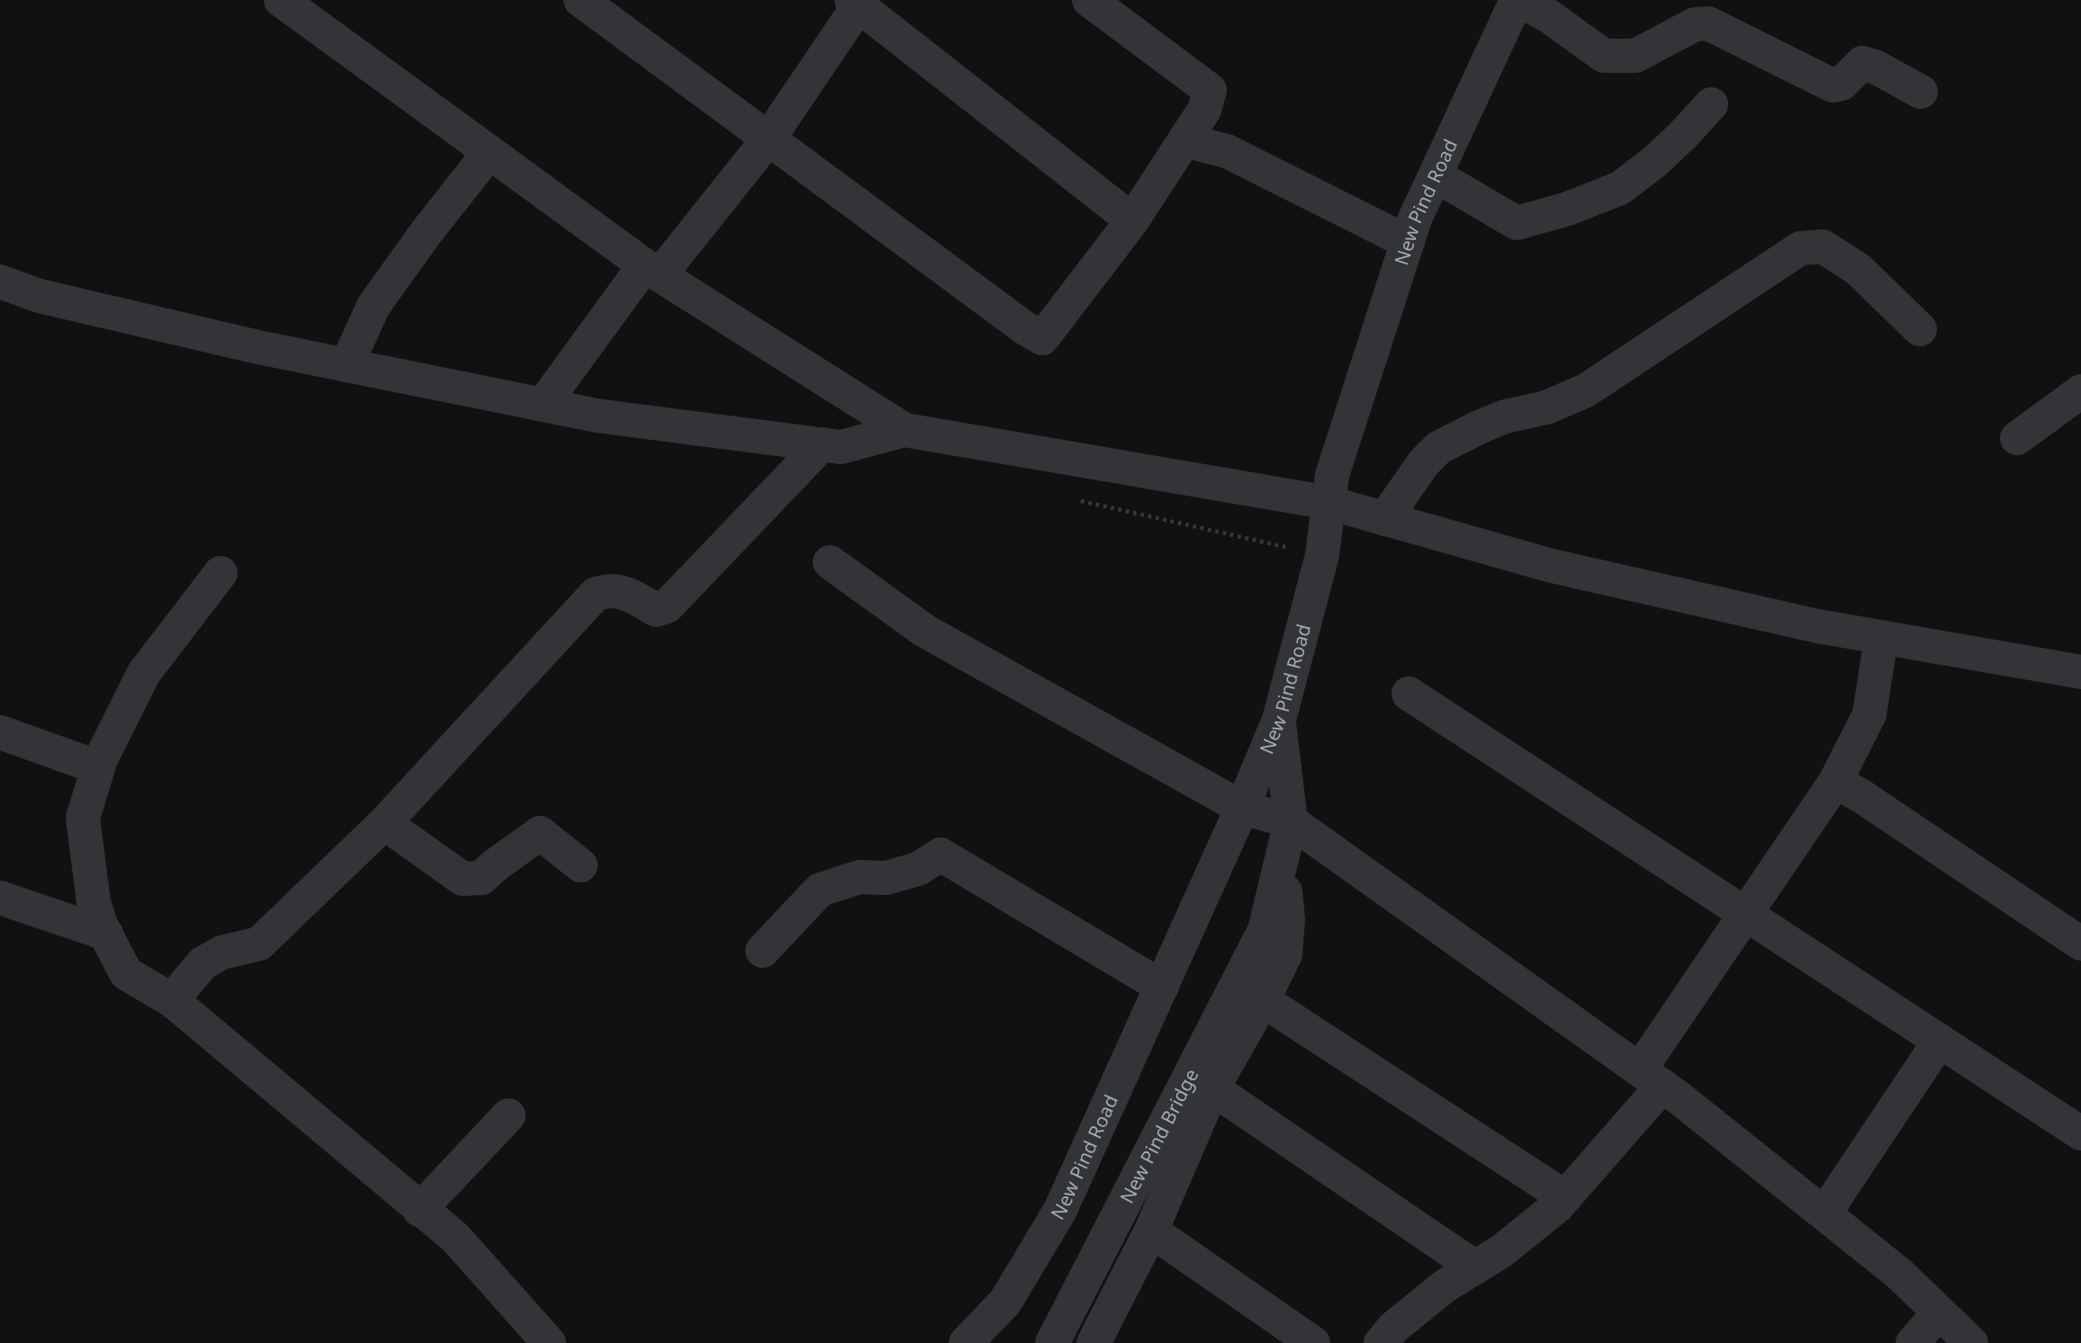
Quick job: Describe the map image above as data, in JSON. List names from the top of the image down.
{
  "streets": {
    "street": ["New Pind Road", "New Pind Bridge"]
  }
}
